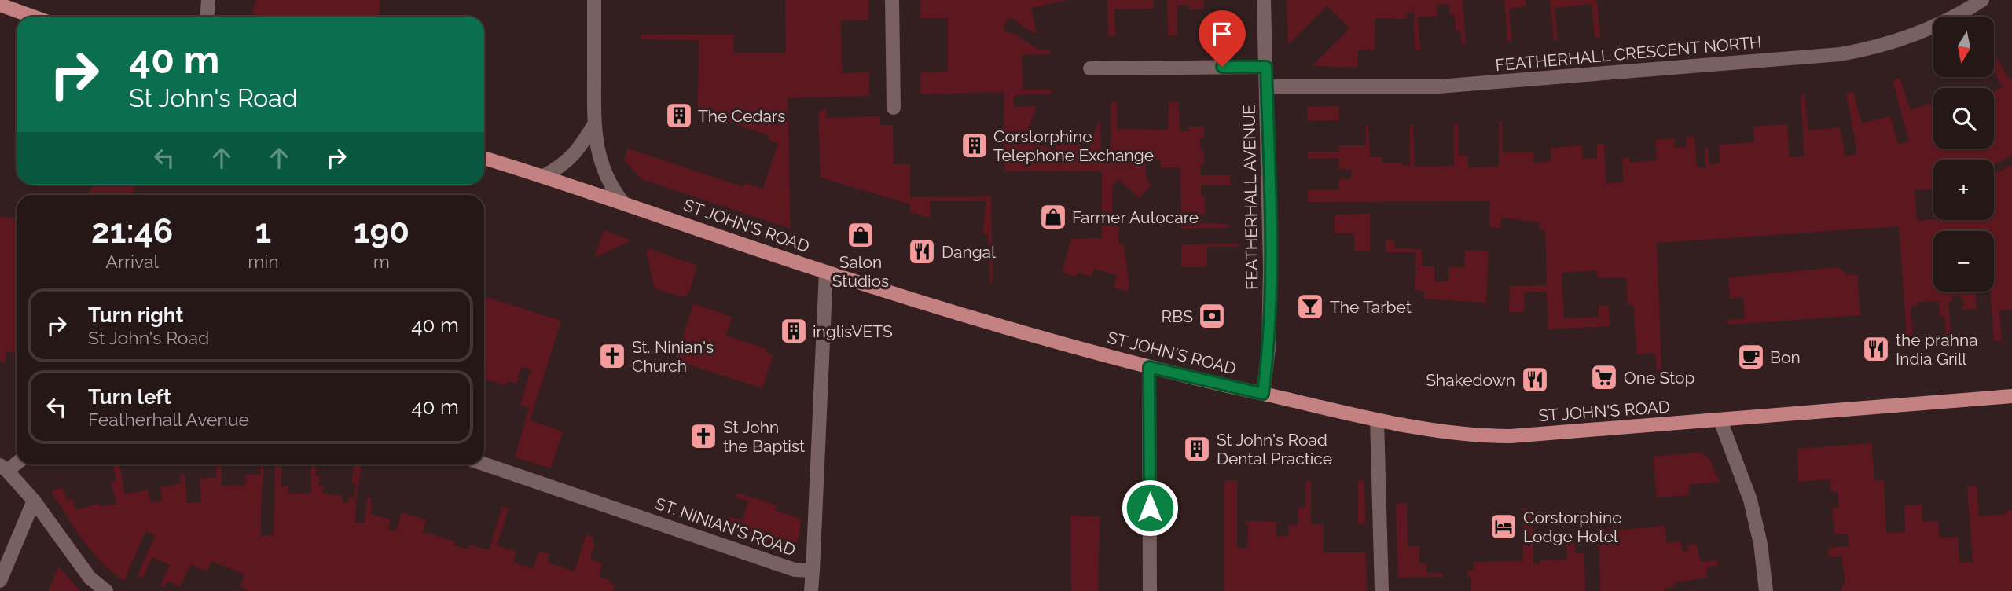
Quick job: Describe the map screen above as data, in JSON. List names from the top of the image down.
{
  "streets": {
    "main road": ["ST JOHN'S ROAD"],
    "street": ["FEATHERHALL CRESCENT NORTH", "FEATHERHALL AVENUE", "ST. NINIAN'S ROAD"]
  },
  "crossings": [
    ["FEATHERHALL CRESCENT NORTH", "FEATHERHALL AVENUE"],
    ["FEATHERHALL AVENUE", "ST JOHN'S ROAD"],
    ["ST JOHN'S ROAD", "ST. NINIAN'S ROAD"]
  ],
  "places": {
    "building": [
      "The Cedars",
      "Corstorphine Telephone Exchange",
      "inglisVETS",
      "St John's Road Dental Practice"
    ],
    "shop": ["Farmer Autocare", "Salon Studios"],
    "restaurant": ["Dangal", "the prahna India Grill", "Shakedown"],
    "bar": ["The Tarbet"],
    "bank": ["RBS"],
    "church": ["St. Ninian's Church", "St John the Baptist"],
    "cafe": ["Bon"],
    "supermarket": ["One Stop"],
    "hotel": ["Corstorphine Lodge Hotel"]
  },
  "north": "bottom",
  "page": {
    "map_buttons": ["+", "−"],
    "turn": ["40 m", "St John's Road"],
    "eta": [
      "21:46",
      "Arrival",
      "1",
      "min",
      "190",
      "m"
    ],
    "list": [
      {
        "name": "Turn right",
        "note": "St John's Road",
        "value": "40 m"
      },
      {
        "name": "Turn left",
        "note": "Featherhall Avenue",
        "value": "40 m"
      }
    ]
  }
}
